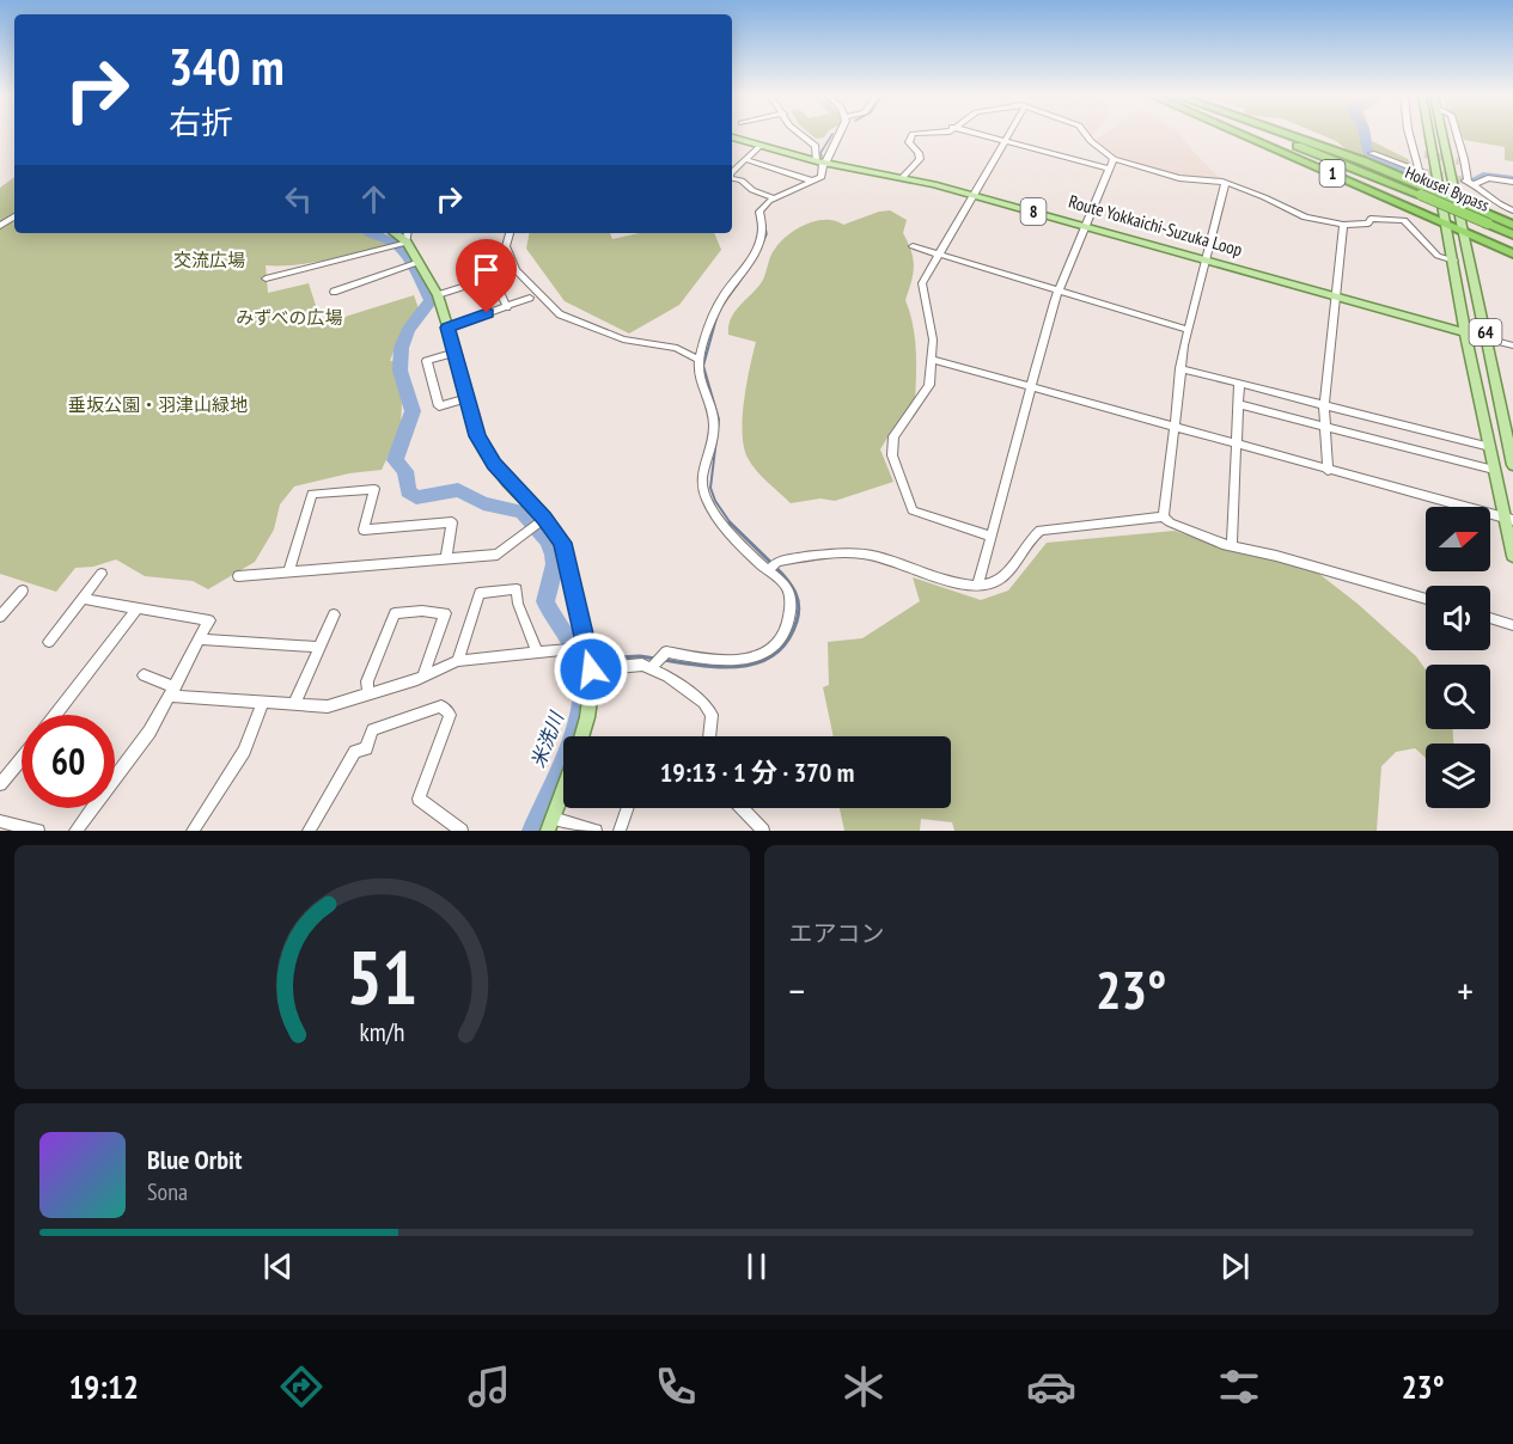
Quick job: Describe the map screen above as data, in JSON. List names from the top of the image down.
{
  "streets": {
    "highway": ["1", "Hokusei Bypass"],
    "main road": ["8", "Route Yokkaichi-Suzuka Loop", "64"]
  },
  "crossings": [
    ["1", "64"],
    ["Route Yokkaichi-Suzuka Loop", "64"]
  ],
  "water": ["米洗川"],
  "parks": ["交流広場", "みずべの広場", "垂坂公園・羽津山緑地"],
  "north": "right",
  "page": {
    "turn": ["340 m", "右折"],
    "limit": "60",
    "trip": "19:13 · 1 分 · 370 m",
    "tile": "エアコン",
    "heat": ["−", "23°", "+"],
    "song": ["Blue Orbit", "Sona"],
    "tabs": ["19:12", "23°"],
    "gauge": ["51", "km/h"]
  }
}
